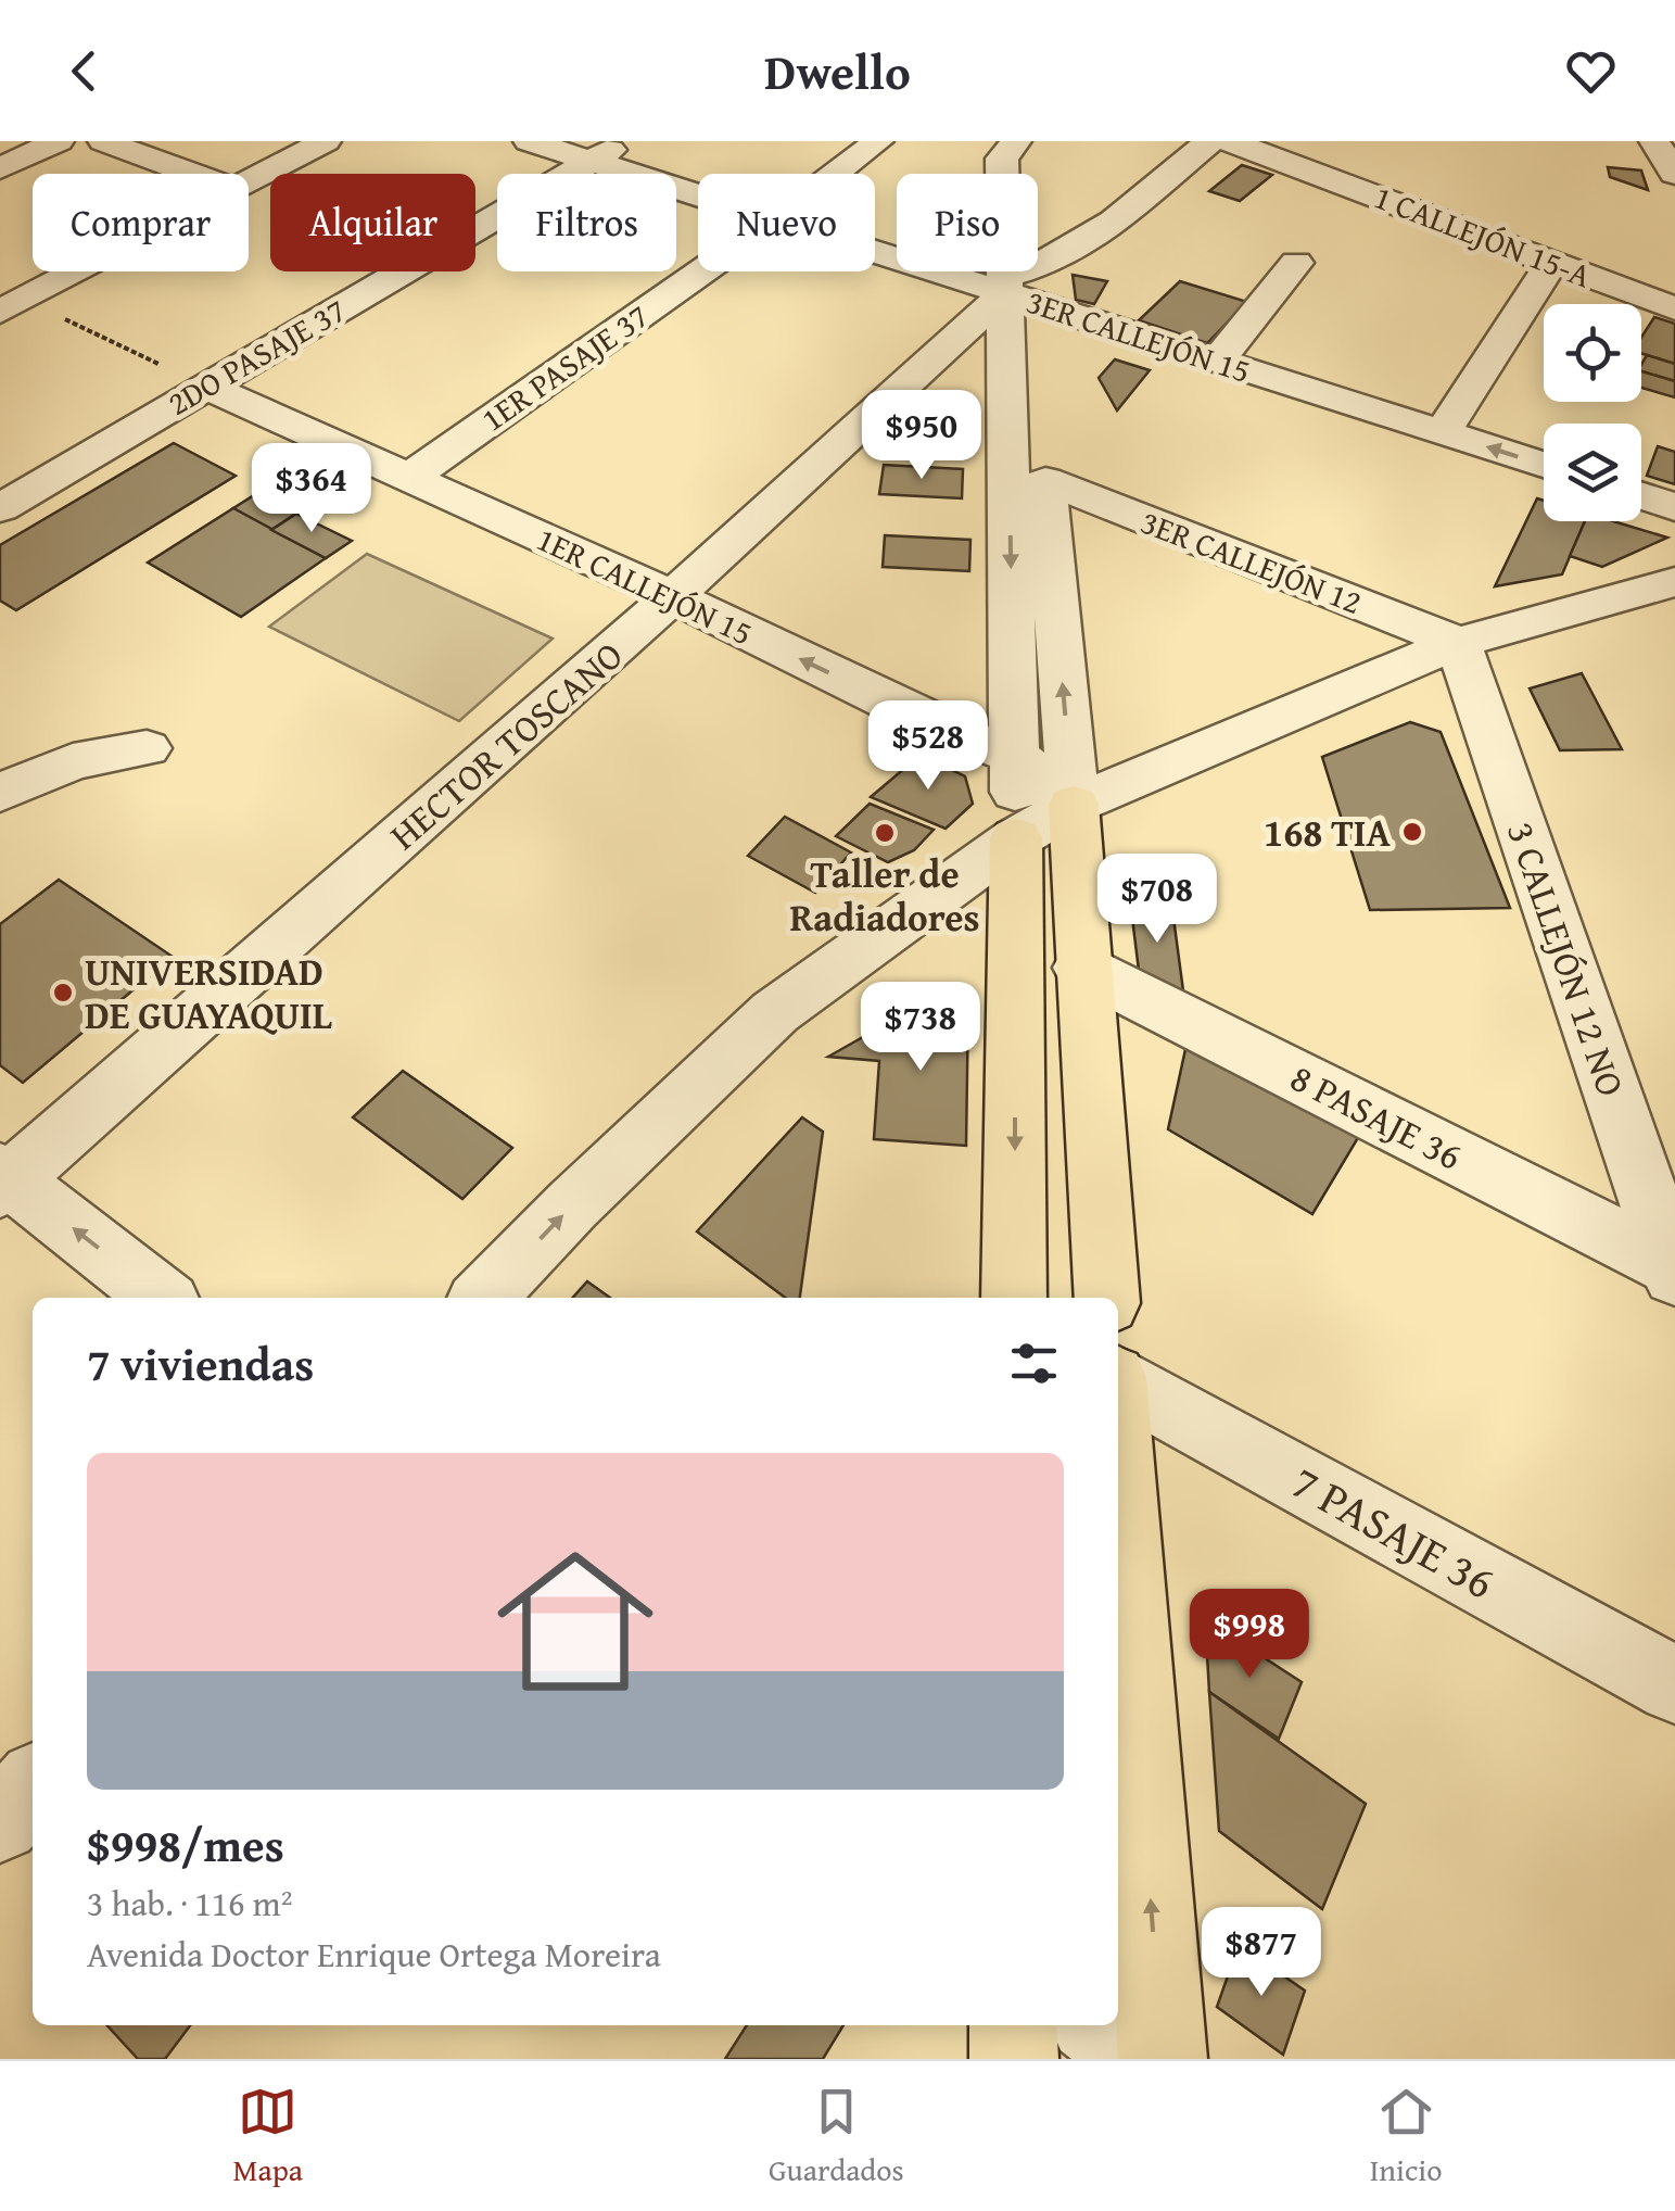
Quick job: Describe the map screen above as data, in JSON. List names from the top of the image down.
{
  "streets": {
    "street": [
      "1 CALLEJÓN 15-A",
      "3ER CALLEJÓN 15",
      "2DO PASAJE 37",
      "1ER PASAJE 37",
      "3ER CALLEJÓN 12",
      "1ER CALLEJÓN 15",
      "HECTOR TOSCANO",
      "3 CALLEJÓN 12 NO",
      "8 PASAJE 36",
      "7 PASAJE 36"
    ]
  },
  "crossings": [
    ["1 CALLEJÓN 15-A", "HECTOR TOSCANO"],
    ["3ER CALLEJÓN 15", "2DO PASAJE 37"],
    ["3ER CALLEJÓN 15", "HECTOR TOSCANO"],
    ["2DO PASAJE 37", "1ER CALLEJÓN 15"],
    ["1ER PASAJE 37", "1ER CALLEJÓN 15"],
    ["3ER CALLEJÓN 12", "3 CALLEJÓN 12 NO"],
    ["1ER CALLEJÓN 15", "HECTOR TOSCANO"],
    ["3 CALLEJÓN 12 NO", "8 PASAJE 36"]
  ],
  "one_way": ["1ER CALLEJÓN 15"],
  "places": ["168 TIA", "Taller de Radiadores", "UNIVERSIDAD DE GUAYAQUIL"],
  "page": {
    "header": "Dwello",
    "chip": [
      "Comprar",
      "Alquilar",
      "Filtros",
      "Nuevo",
      "Piso"
    ],
    "price": [
      "$950",
      "$364",
      "$528",
      "$708",
      "$738",
      "$998",
      "$877"
    ],
    "heading": "7 viviendas",
    "list": [
      {
        "name": "$998/mes",
        "note": "3 hab. · 116 m² · Avenida Doctor Enrique Ortega Moreira"
      }
    ],
    "tabs": ["Mapa", "Guardados", "Inicio"]
  }
}
